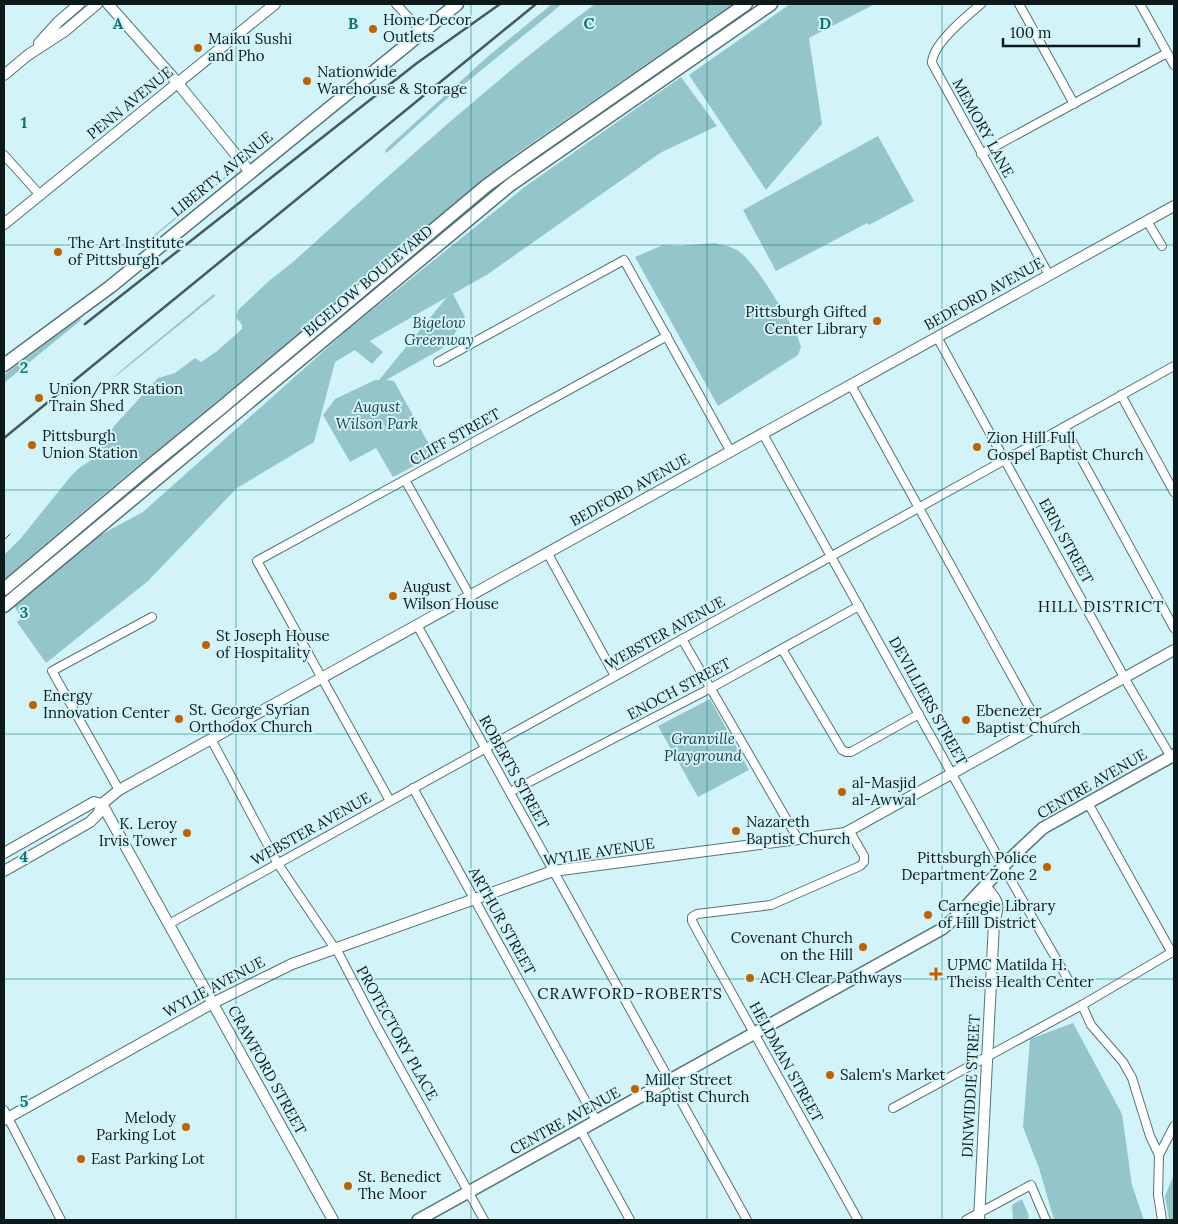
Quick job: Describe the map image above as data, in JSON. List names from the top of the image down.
{
  "streets": {
    "main road": ["LIBERTY AVENUE", "BIGELOW BOULEVARD", "CENTRE AVENUE"],
    "street": [
      "PENN AVENUE",
      "MEMORY LANE",
      "BEDFORD AVENUE",
      "CLIFF STREET",
      "ERIN STREET",
      "WEBSTER AVENUE",
      "ENOCH STREET",
      "DEVILLIERS STREET",
      "ROBERTS STREET",
      "WYLIE AVENUE",
      "ARTHUR STREET",
      "PROTECTORY PLACE",
      "HELDMAN STREET",
      "CRAWFORD STREET",
      "DINWIDDIE STREET"
    ]
  },
  "crossings": [
    ["MEMORY LANE", "BEDFORD AVENUE"],
    ["BEDFORD AVENUE", "CLIFF STREET"],
    ["BEDFORD AVENUE", "ERIN STREET"],
    ["BEDFORD AVENUE", "DEVILLIERS STREET"],
    ["BEDFORD AVENUE", "ROBERTS STREET"],
    ["BEDFORD AVENUE", "PROTECTORY PLACE"],
    ["BEDFORD AVENUE", "CRAWFORD STREET"],
    ["ERIN STREET", "WEBSTER AVENUE"],
    ["ERIN STREET", "CENTRE AVENUE"],
    ["ERIN STREET", "WYLIE AVENUE"],
    ["WEBSTER AVENUE", "DEVILLIERS STREET"],
    ["WEBSTER AVENUE", "ROBERTS STREET"],
    ["WEBSTER AVENUE", "ARTHUR STREET"],
    ["WEBSTER AVENUE", "PROTECTORY PLACE"],
    ["WEBSTER AVENUE", "CRAWFORD STREET"],
    ["ENOCH STREET", "DEVILLIERS STREET"],
    ["ENOCH STREET", "ROBERTS STREET"],
    ["DEVILLIERS STREET", "CENTRE AVENUE"],
    ["DEVILLIERS STREET", "WYLIE AVENUE"],
    ["ROBERTS STREET", "CENTRE AVENUE"],
    ["ROBERTS STREET", "WYLIE AVENUE"],
    ["CENTRE AVENUE", "ARTHUR STREET"],
    ["CENTRE AVENUE", "PROTECTORY PLACE"],
    ["CENTRE AVENUE", "HELDMAN STREET"],
    ["CENTRE AVENUE", "DINWIDDIE STREET"],
    ["WYLIE AVENUE", "ARTHUR STREET"],
    ["WYLIE AVENUE", "PROTECTORY PLACE"],
    ["WYLIE AVENUE", "HELDMAN STREET"],
    ["WYLIE AVENUE", "CRAWFORD STREET"]
  ],
  "districts": ["HILL DISTRICT", "CRAWFORD-ROBERTS"],
  "parks": ["Bigelow Greenway", "August Wilson Park", "Granville Playground"],
  "places": {
    "other": [
      "Home Decor Outlets",
      "Maiku Sushi and Pho",
      "Nationwide Warehouse & Storage",
      "The Art Institute of Pittsburgh",
      "Pittsburgh Gifted Center Library",
      "Union/PRR Station Train Shed",
      "Pittsburgh Union Station",
      "Zion Hill Full Gospel Baptist Church",
      "August Wilson House",
      "St Joseph House of Hospitality",
      "Energy Innovation Center",
      "St. George Syrian Orthodox Church",
      "Ebenezer Baptist Church",
      "al-Masjid al-Awwal",
      "Nazareth Baptist Church",
      "K. Leroy Irvis Tower",
      "Pittsburgh Police Department Zone 2",
      "Carnegie Library of Hill District",
      "Covenant Church on the Hill",
      "ACH Clear Pathways",
      "Salem's Market",
      "Miller Street Baptist Church",
      "Melody Parking Lot",
      "East Parking Lot",
      "St. Benedict The Moor"
    ],
    "health": ["UPMC Matilda H. Theiss Health Center"]
  },
  "scale_bar": "100 m",
  "grid": {
    "columns": [
      "A",
      "B",
      "C",
      "D"
    ],
    "rows": [
      "1",
      "2",
      "3",
      "4",
      "5"
    ]
  }
}
